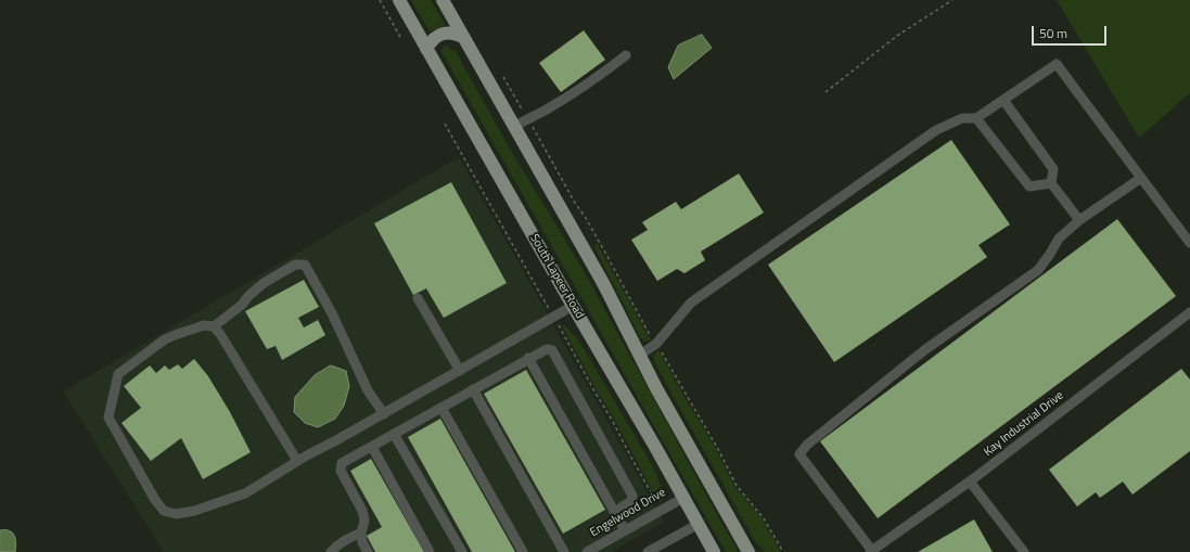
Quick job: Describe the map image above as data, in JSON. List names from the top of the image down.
{
  "streets": {
    "main road": ["South Lapeer Road"],
    "street": ["Kay Industrial Drive", "Engelwood Drive"]
  },
  "crossings": [
    ["South Lapeer Road", "Engelwood Drive"]
  ],
  "scale_bar": "50 m"
}
